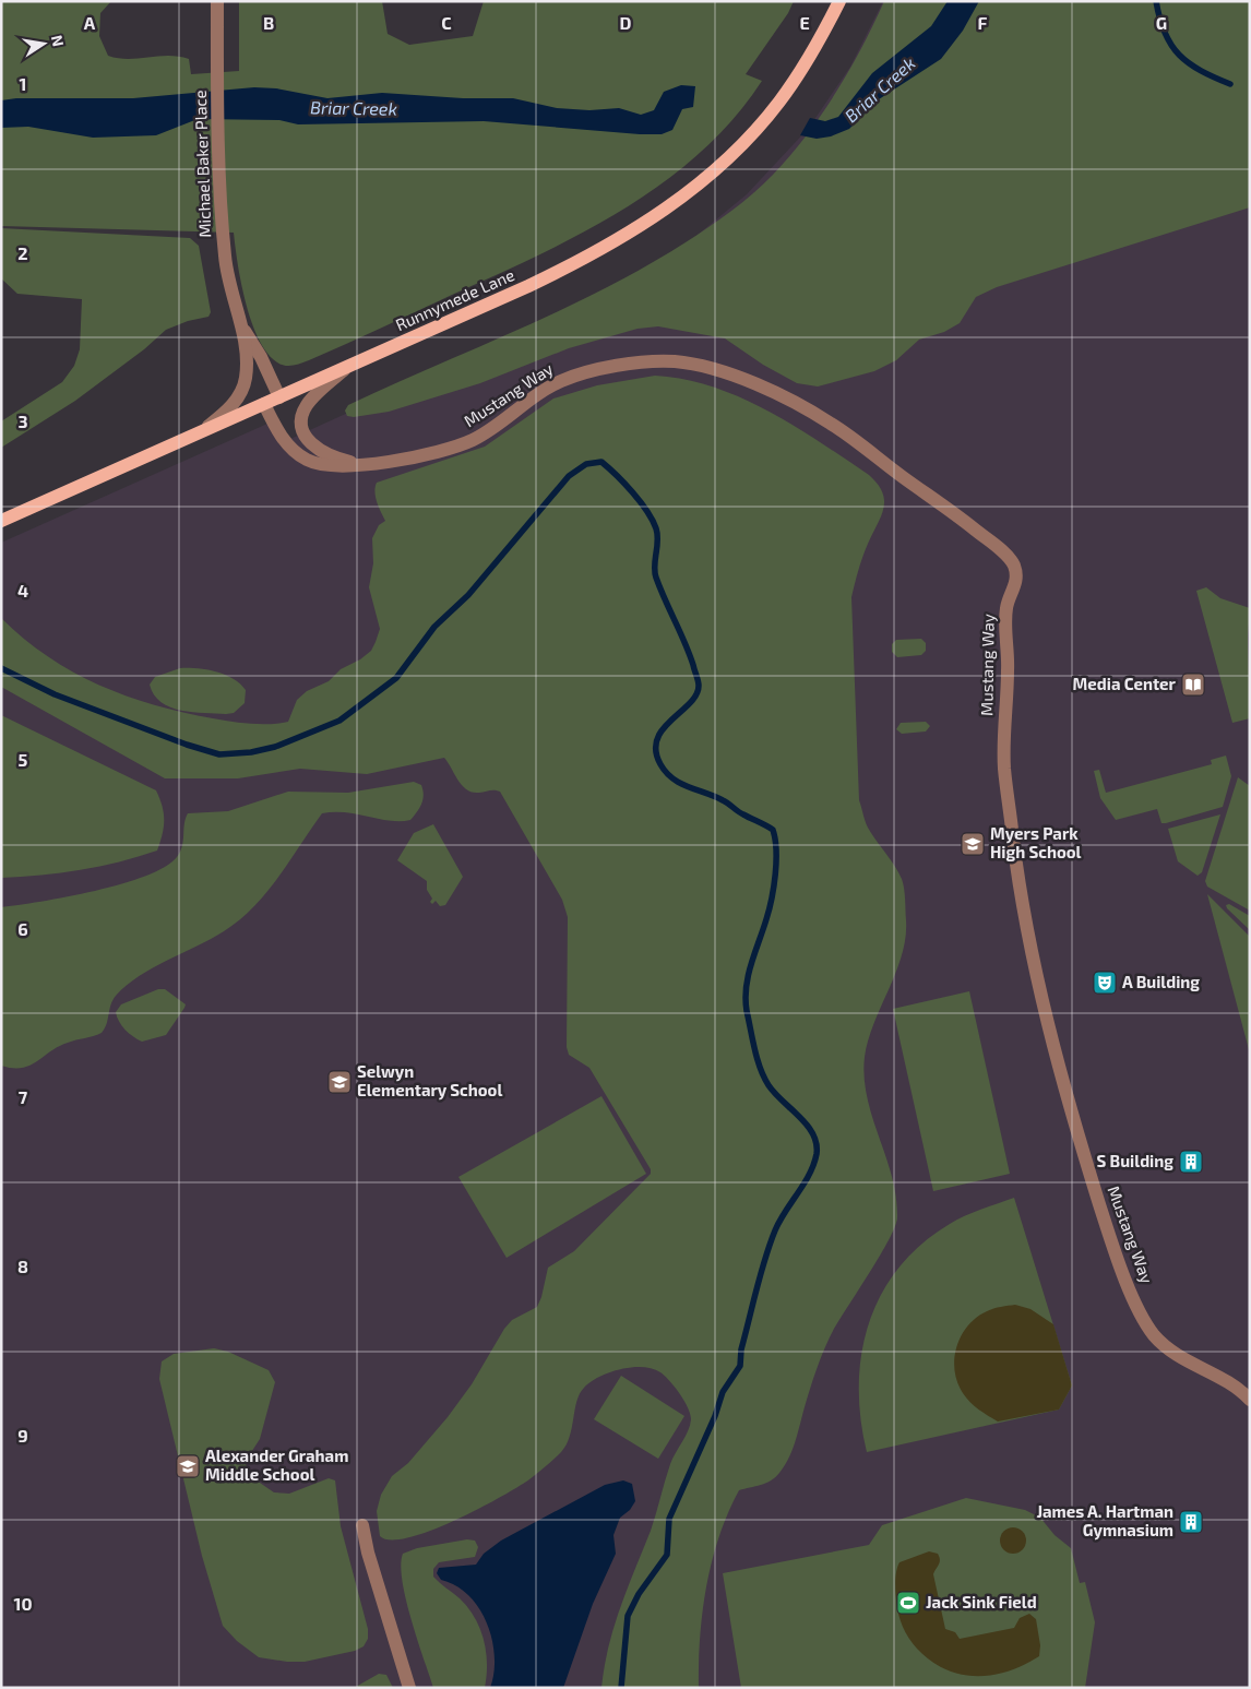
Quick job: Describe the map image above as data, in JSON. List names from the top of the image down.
{
  "streets": {
    "main road": ["Runnymede Lane"],
    "street": ["Michael Baker Place", "Mustang Way"]
  },
  "crossings": [
    ["Runnymede Lane", "Mustang Way"]
  ],
  "water": ["Briar Creek"],
  "places": {
    "library": ["Media Center"],
    "school or university": ["Myers Park High School", "Selwyn Elementary School", "Alexander Graham Middle School"],
    "theatre": ["A Building"],
    "building": ["S Building", "James A. Hartman Gymnasium"],
    "sports": ["Jack Sink Field"]
  },
  "north": "right",
  "grid": {
    "columns": [
      "A",
      "B",
      "C",
      "D",
      "E",
      "F",
      "G"
    ],
    "rows": [
      "1",
      "2",
      "3",
      "4",
      "5",
      "6",
      "7",
      "8",
      "9",
      "10"
    ]
  }
}
